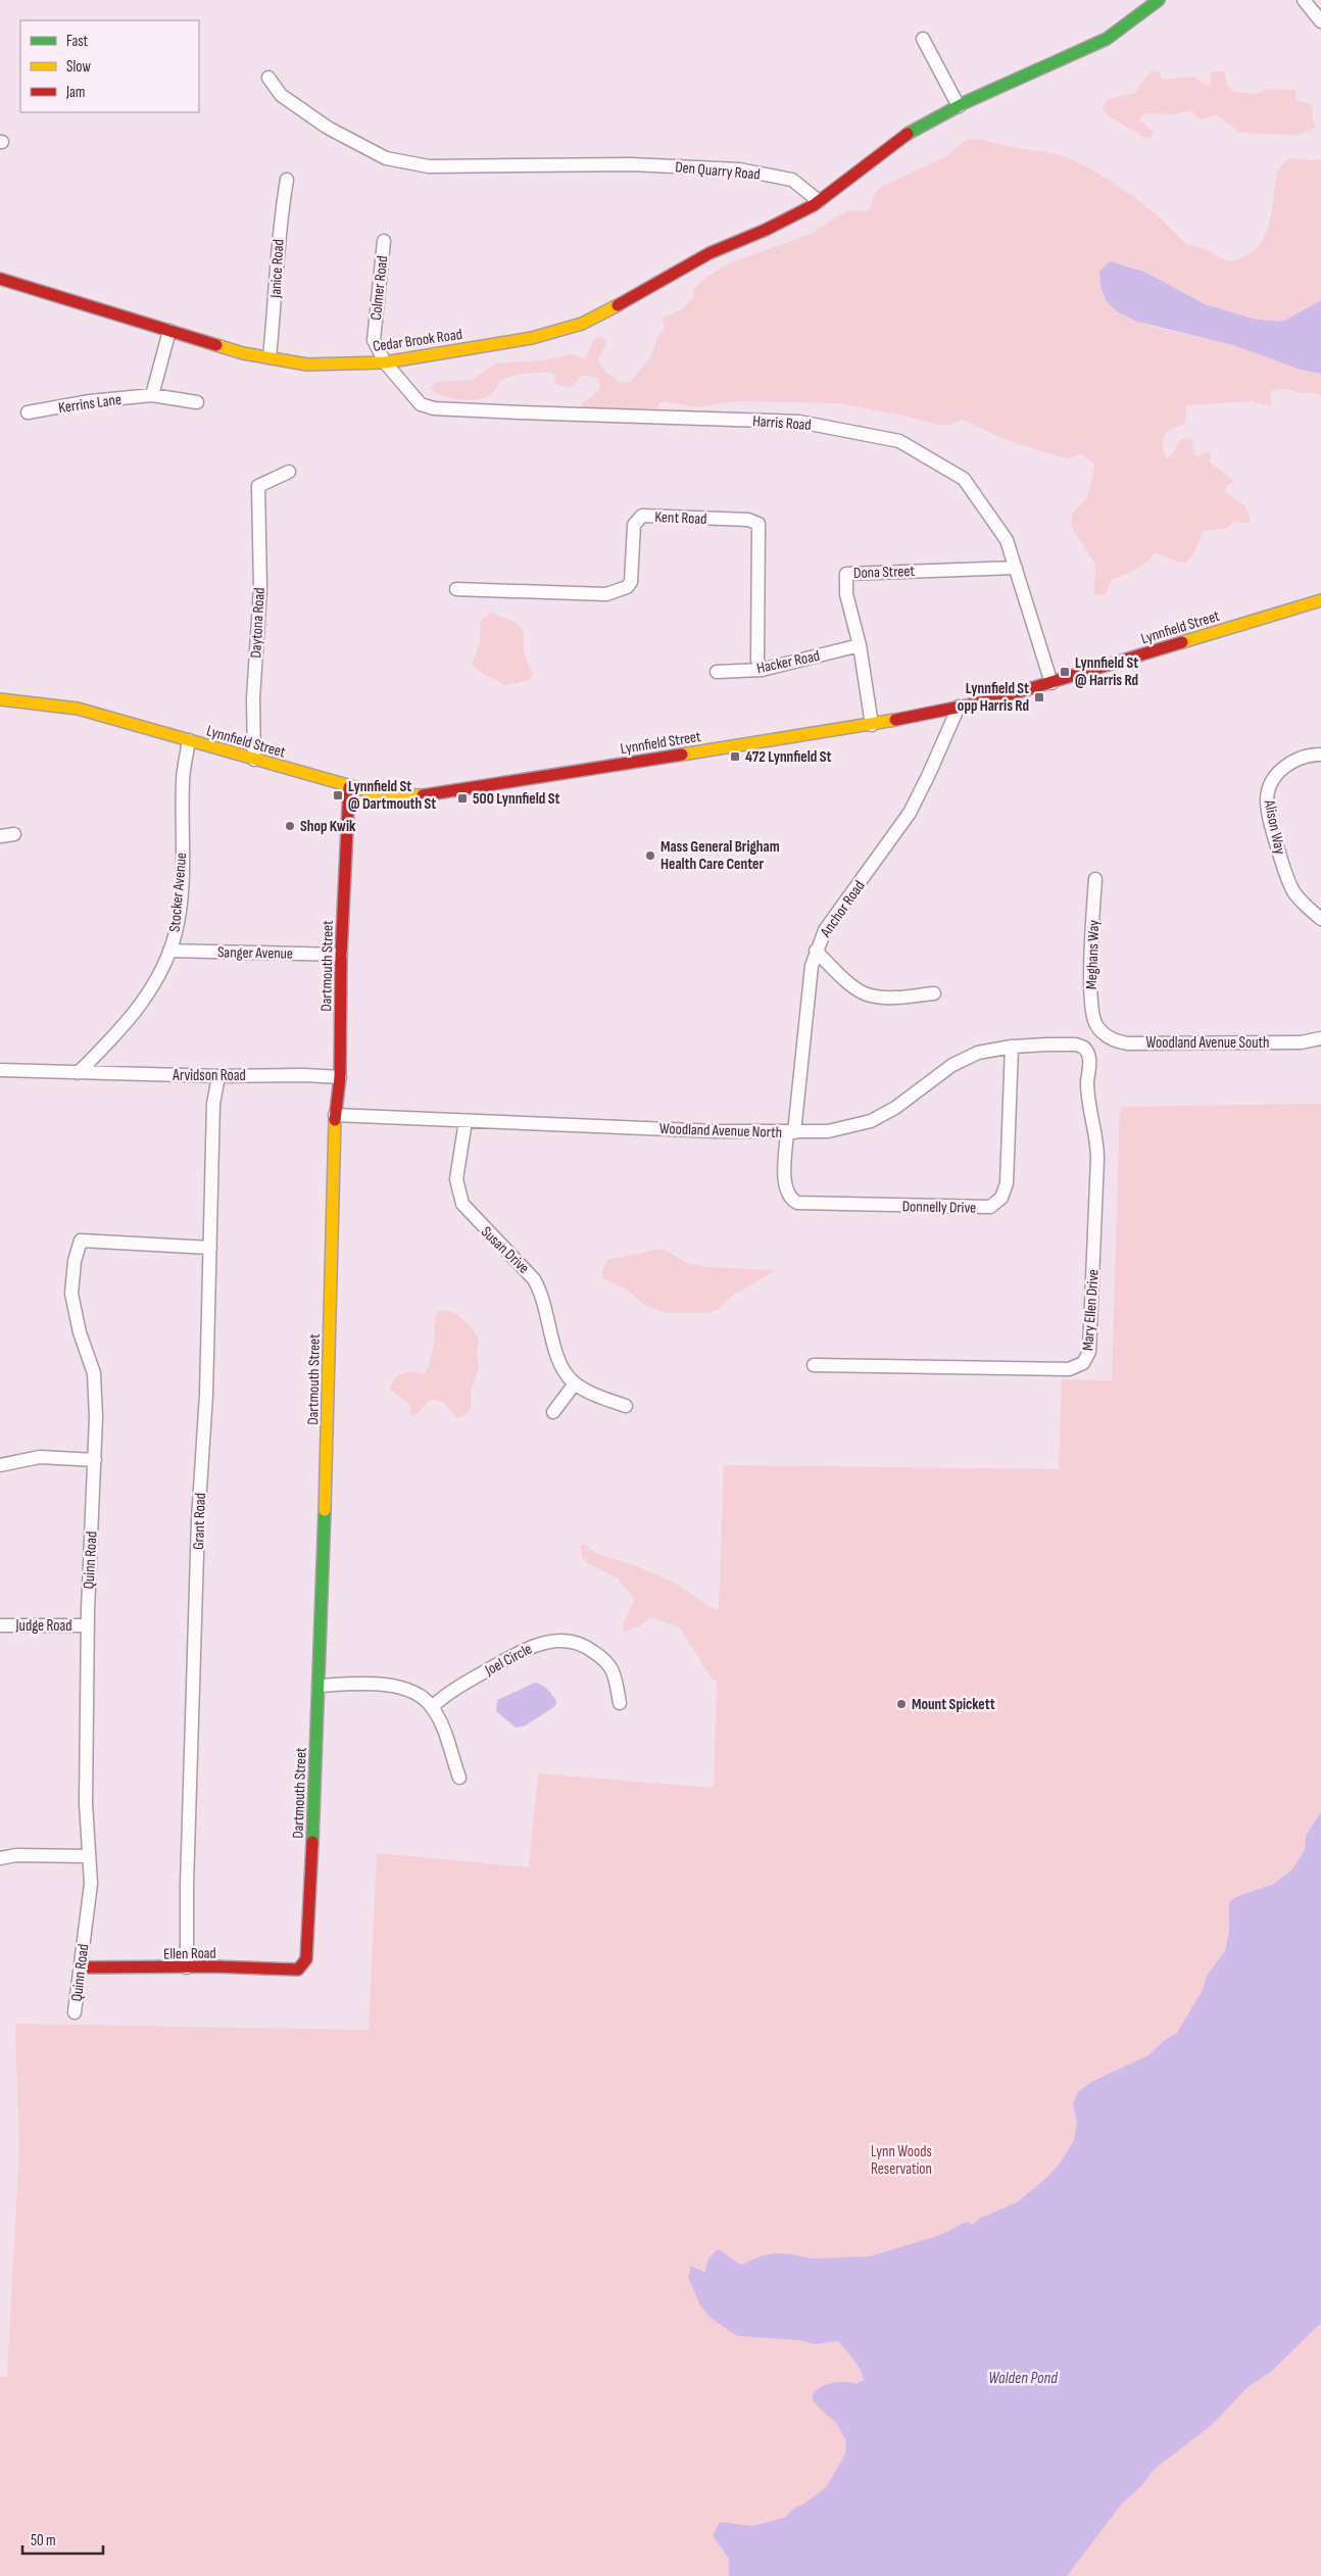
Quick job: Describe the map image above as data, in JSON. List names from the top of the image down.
{
  "streets": {
    "street": [
      "Den Quarry Road",
      "Janice Road",
      "Colmer Road",
      "Cedar Brook Road",
      "Kerrins Lane",
      "Harris Road",
      "Kent Road",
      "Dona Street",
      "Daytona Road",
      "Lynnfield Street",
      "Hacker Road",
      "Alison Way",
      "Stocker Avenue",
      "Anchor Road",
      "Sanger Avenue",
      "Meghans Way",
      "Dartmouth Street",
      "Woodland Avenue South",
      "Arvidson Road",
      "Woodland Avenue North",
      "Donnelly Drive",
      "Susan Drive",
      "Mary Ellen Drive",
      "Grant Road",
      "Quinn Road",
      "Judge Road",
      "Joel Circle",
      "Ellen Road"
    ]
  },
  "crossings": [
    ["Den Quarry Road", "Cedar Brook Road"],
    ["Janice Road", "Cedar Brook Road"],
    ["Colmer Road", "Cedar Brook Road"],
    ["Colmer Road", "Harris Road"],
    ["Cedar Brook Road", "Harris Road"],
    ["Harris Road", "Dona Street"],
    ["Harris Road", "Lynnfield Street"],
    ["Kent Road", "Hacker Road"],
    ["Dona Street", "Lynnfield Street"],
    ["Dona Street", "Hacker Road"],
    ["Daytona Road", "Lynnfield Street"],
    ["Lynnfield Street", "Stocker Avenue"],
    ["Lynnfield Street", "Anchor Road"],
    ["Lynnfield Street", "Dartmouth Street"],
    ["Stocker Avenue", "Sanger Avenue"],
    ["Stocker Avenue", "Arvidson Road"],
    ["Anchor Road", "Woodland Avenue North"],
    ["Anchor Road", "Donnelly Drive"],
    ["Sanger Avenue", "Dartmouth Street"],
    ["Meghans Way", "Woodland Avenue South"],
    ["Dartmouth Street", "Arvidson Road"],
    ["Dartmouth Street", "Woodland Avenue North"],
    ["Dartmouth Street", "Ellen Road"],
    ["Arvidson Road", "Grant Road"],
    ["Woodland Avenue North", "Donnelly Drive"],
    ["Woodland Avenue North", "Susan Drive"],
    ["Woodland Avenue North", "Mary Ellen Drive"],
    ["Grant Road", "Quinn Road"],
    ["Grant Road", "Ellen Road"],
    ["Quinn Road", "Judge Road"],
    ["Quinn Road", "Ellen Road"]
  ],
  "water": ["Walden Pond"],
  "parks": ["Lynn Woods Reservation"],
  "places": {
    "transit": [
      "Lynnfield St @ Harris Rd",
      "Lynnfield St opp Harris Rd",
      "472 Lynnfield St",
      "Lynnfield St @ Dartmouth St",
      "500 Lynnfield St"
    ],
    "other": ["Shop Kwik", "Mass General Brigham Health Care Center", "Mount Spickett"]
  },
  "legend": ["Fast", "Slow", "Jam"],
  "scale_bar": "50 m"
}
